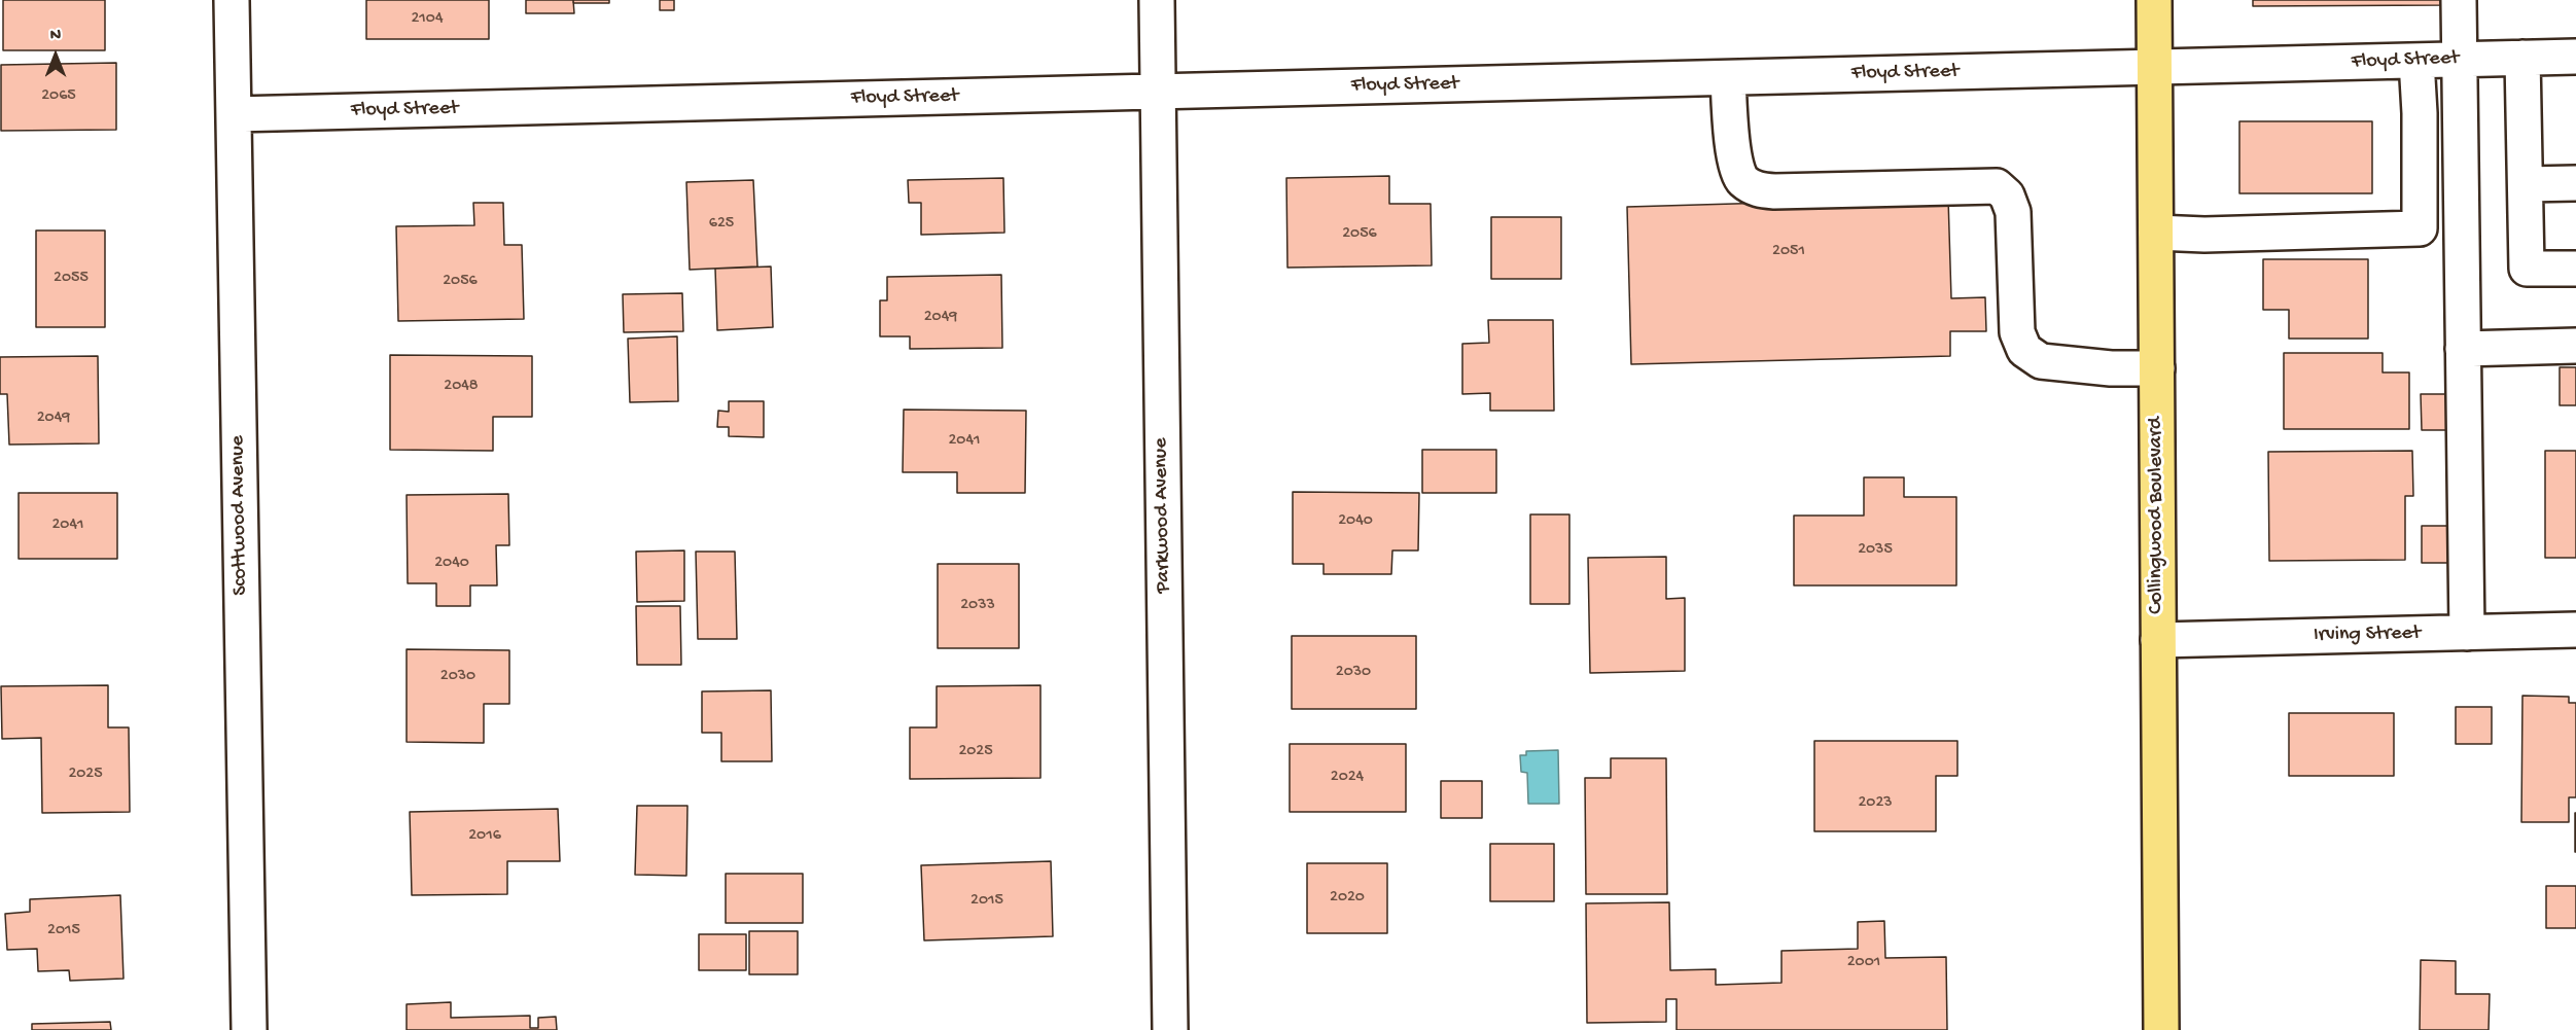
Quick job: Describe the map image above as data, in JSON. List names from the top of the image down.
{
  "streets": {
    "main road": ["Collingwood Boulevard"],
    "street": [
      "Floyd Street",
      "Scottwood Avenue",
      "Parkwood Avenue",
      "Irving Street"
    ]
  },
  "crossings": [
    ["Floyd Street", "Scottwood Avenue"],
    ["Floyd Street", "Parkwood Avenue"],
    ["Floyd Street", "Collingwood Boulevard"],
    ["Collingwood Boulevard", "Irving Street"]
  ],
  "house_numbers": [
    "2104",
    "2065",
    "625",
    "2056",
    "2051",
    "2055",
    "2056",
    "2049",
    "2048",
    "2049",
    "2041",
    "2040",
    "2041",
    "2035",
    "2040",
    "2033",
    "2030",
    "2030",
    "2025",
    "2025",
    "2024",
    "2023",
    "2016",
    "2020",
    "2015",
    "2015",
    "2001"
  ],
  "north": "top"
}
